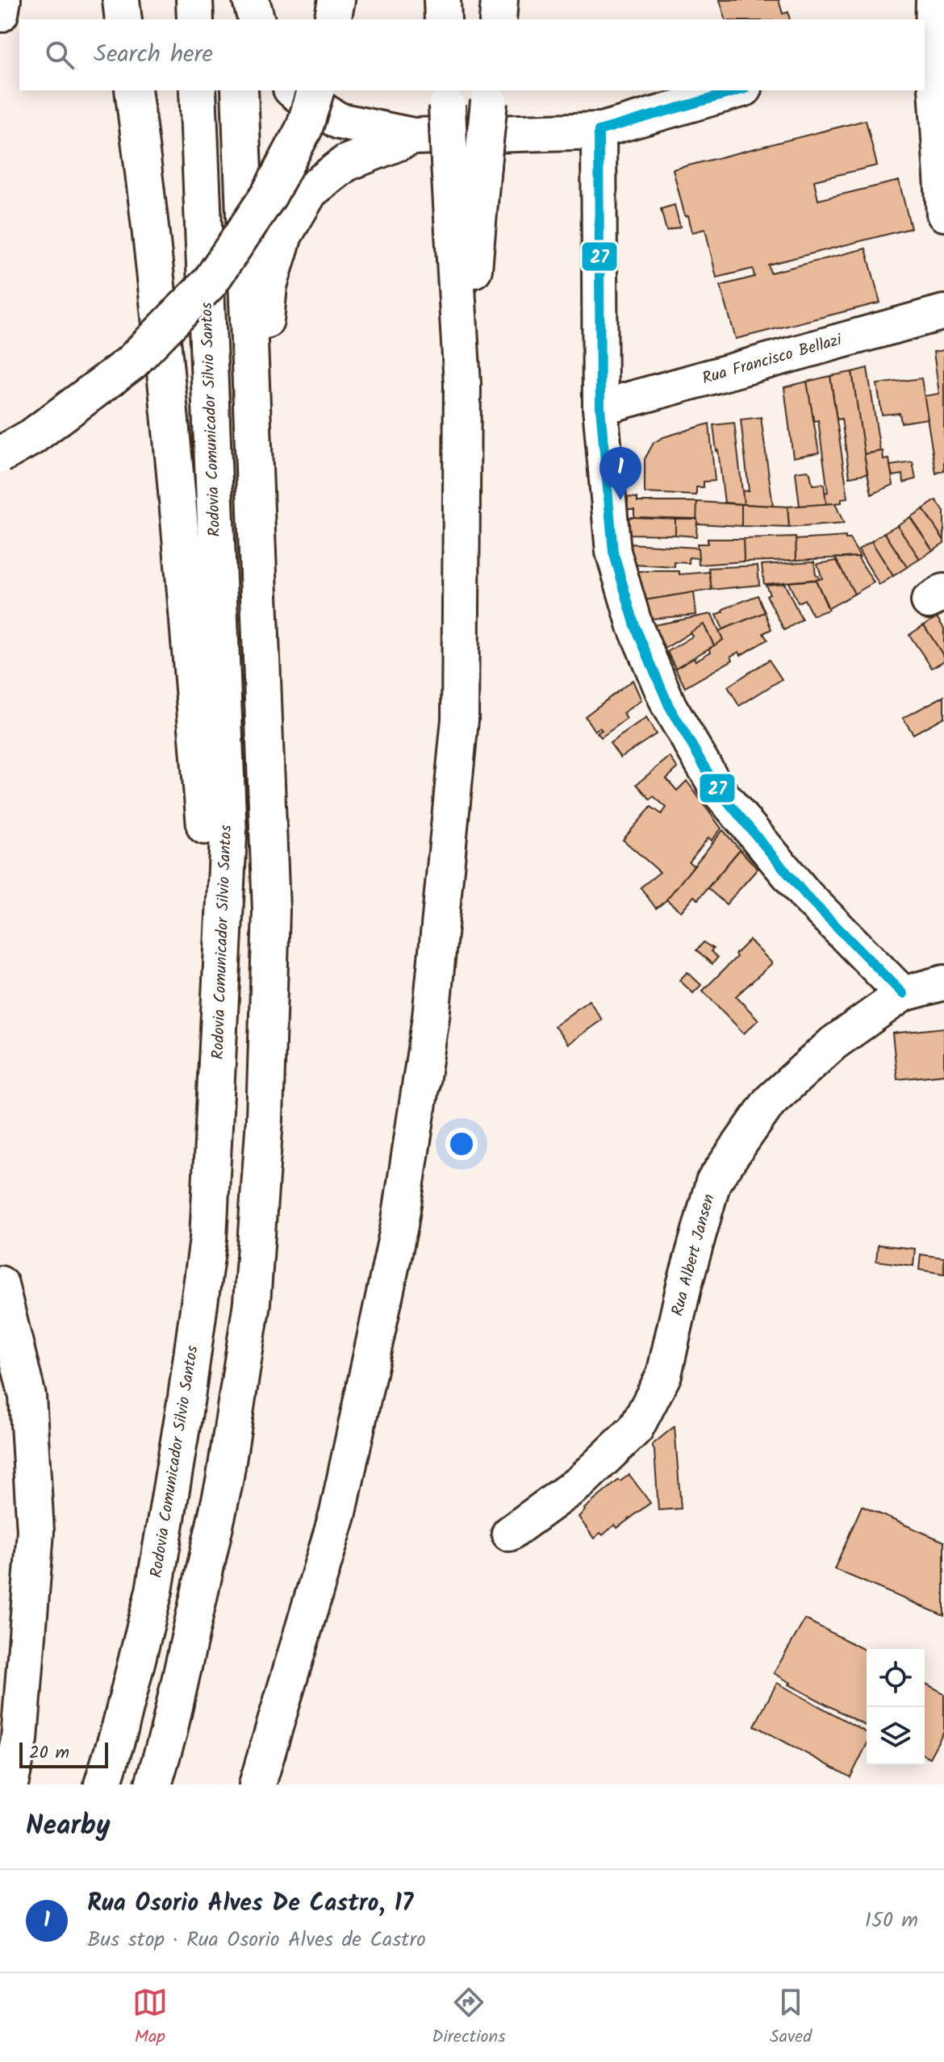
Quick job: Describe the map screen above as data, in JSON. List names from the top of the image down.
{
  "streets": {
    "highway": ["Rodovia Comunicador Silvio Santos"],
    "street": ["Rua Francisco Bellazi", "Rua Albert Jansen"]
  },
  "lines": ["transit line 27"],
  "scale_bar": "20 m",
  "page": {
    "search": "Search here",
    "pins": "1",
    "scale": "20 m",
    "heading": "Nearby",
    "list": [
      {
        "mark": "1",
        "name": "Rua Osorio Alves De Castro, 17",
        "note": "Bus stop · Rua Osorio Alves de Castro",
        "value": "150 m"
      }
    ],
    "nav": ["Map", "Directions", "Saved"]
  }
}
